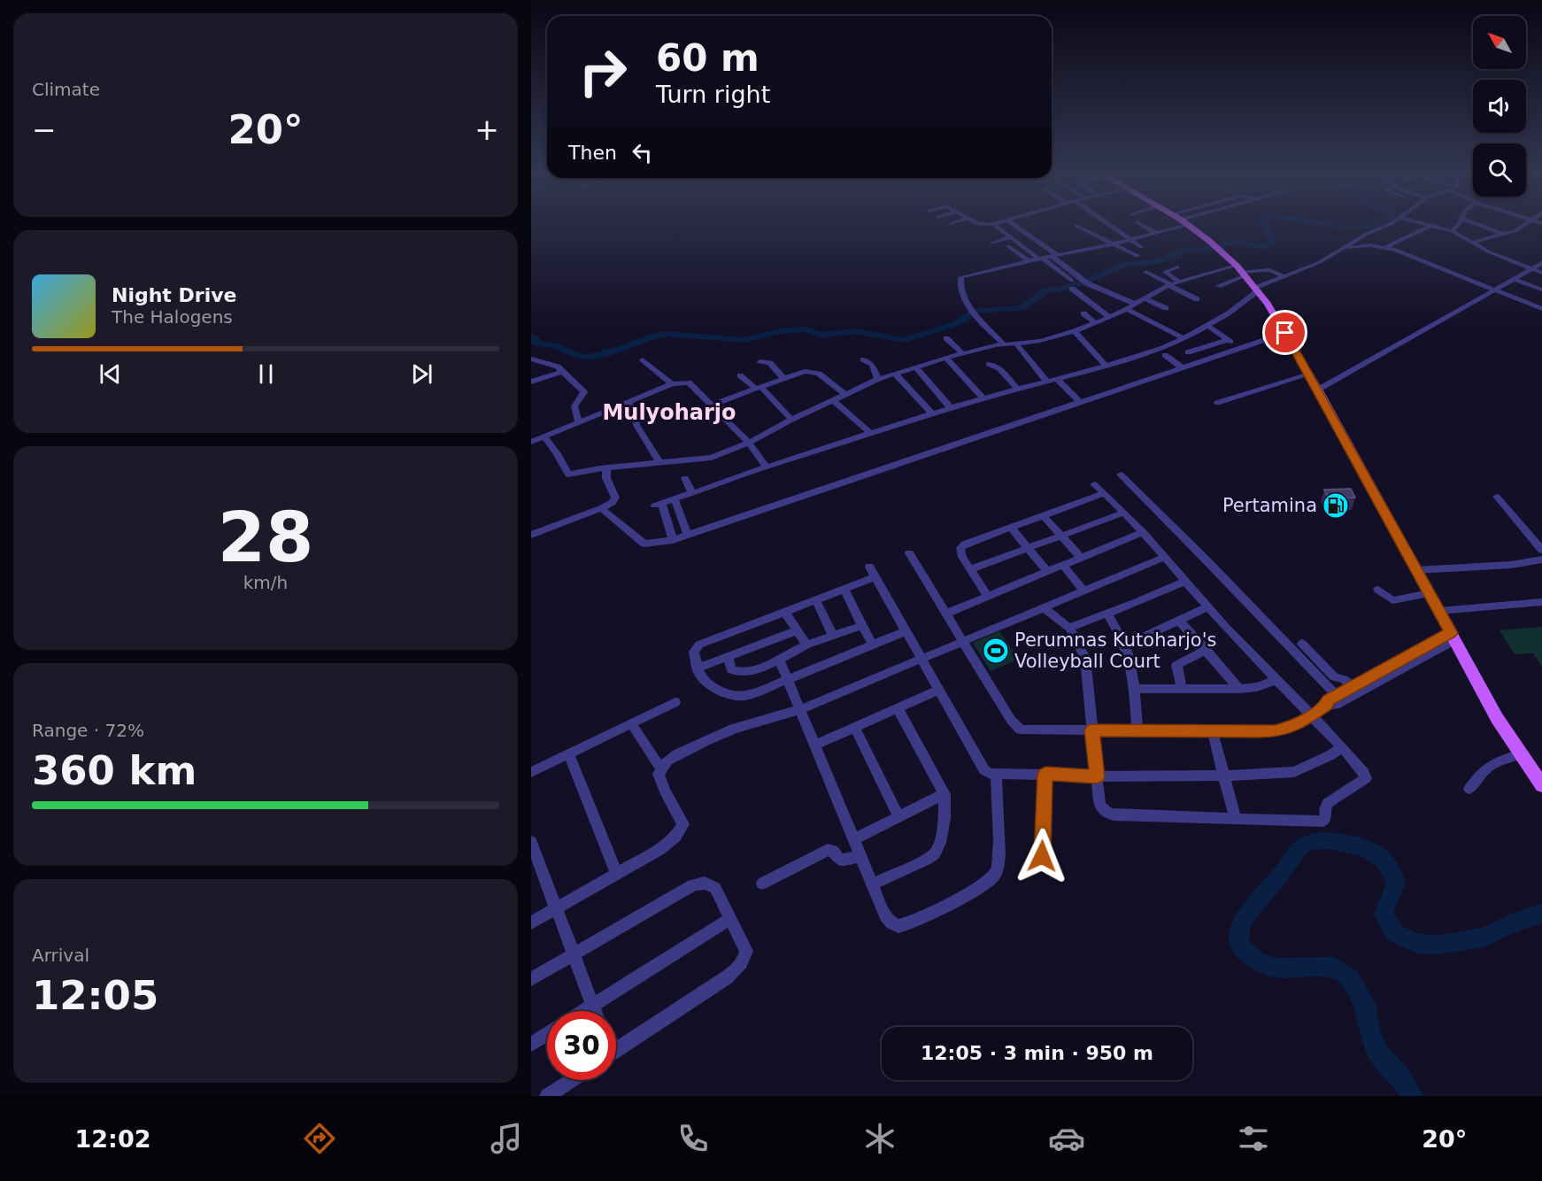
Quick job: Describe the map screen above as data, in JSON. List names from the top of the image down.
{
  "districts": ["Mulyoharjo"],
  "places": {
    "fuel station": ["Pertamina"],
    "sports": ["Perumnas Kutoharjo's Volleyball Court"]
  },
  "north": "top left",
  "page": {
    "tile": [
      "Climate",
      ["28", "km/h"],
      ["Range · 72%", "360 km"],
      ["Arrival", "12:05"]
    ],
    "turn": ["60 m", "Turn right"],
    "heat": ["−", "20°", "+"],
    "then": "Then",
    "song": ["Night Drive", "The Halogens"],
    "limit": "30",
    "trip": "12:05 · 3 min · 950 m",
    "tabs": ["12:02", "20°"]
  }
}
